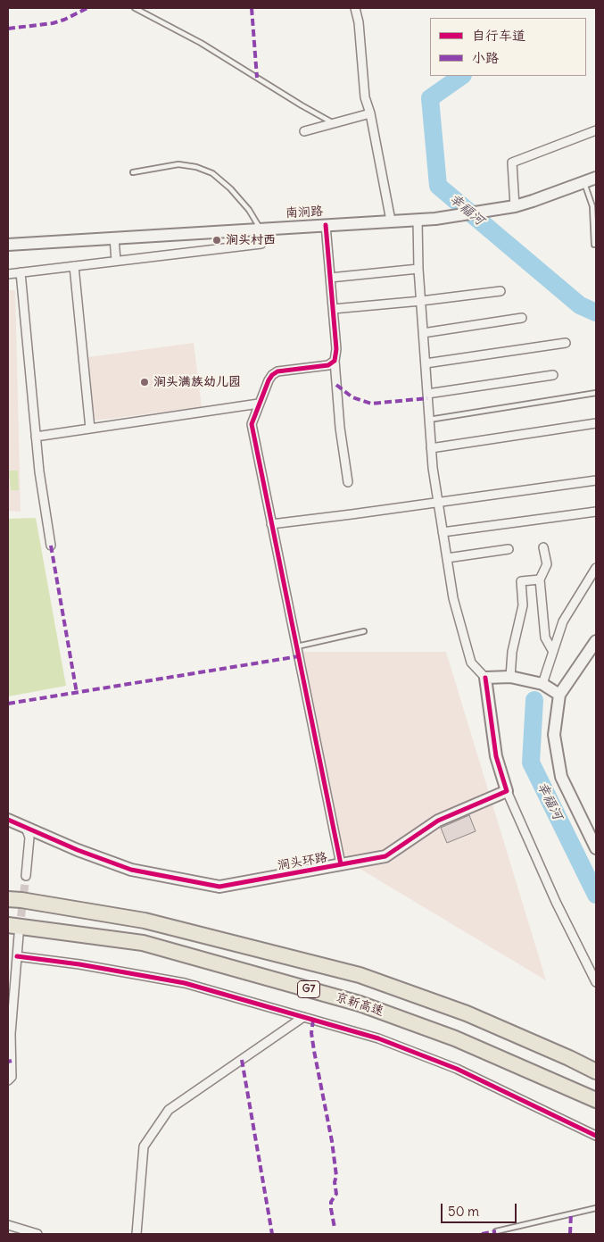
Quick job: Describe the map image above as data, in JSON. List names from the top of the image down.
{
  "streets": {
    "highway": ["G7", "京新高速"],
    "street": ["南涧路", "涧头环路"]
  },
  "water": ["幸福河"],
  "places": ["涧头村西", "涧头满族幼儿园"],
  "legend": ["自行车道", "小路"],
  "scale_bar": "50 m"
}
